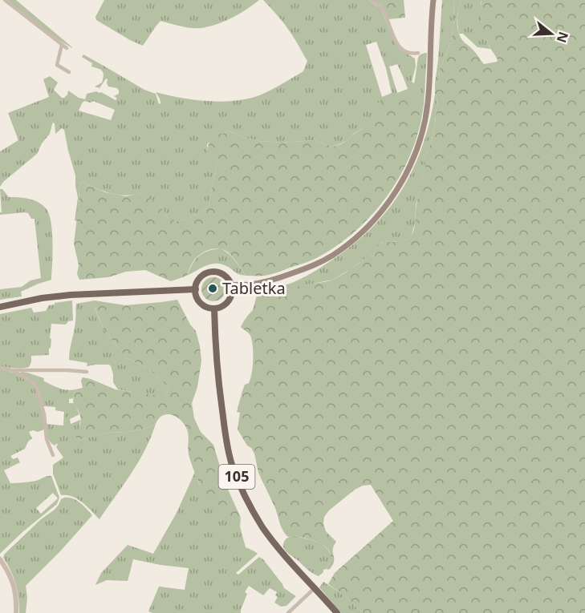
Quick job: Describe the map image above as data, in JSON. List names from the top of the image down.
{
  "streets": {
    "main road": ["105"]
  },
  "places": ["Tabletka"],
  "north": "right"
}
